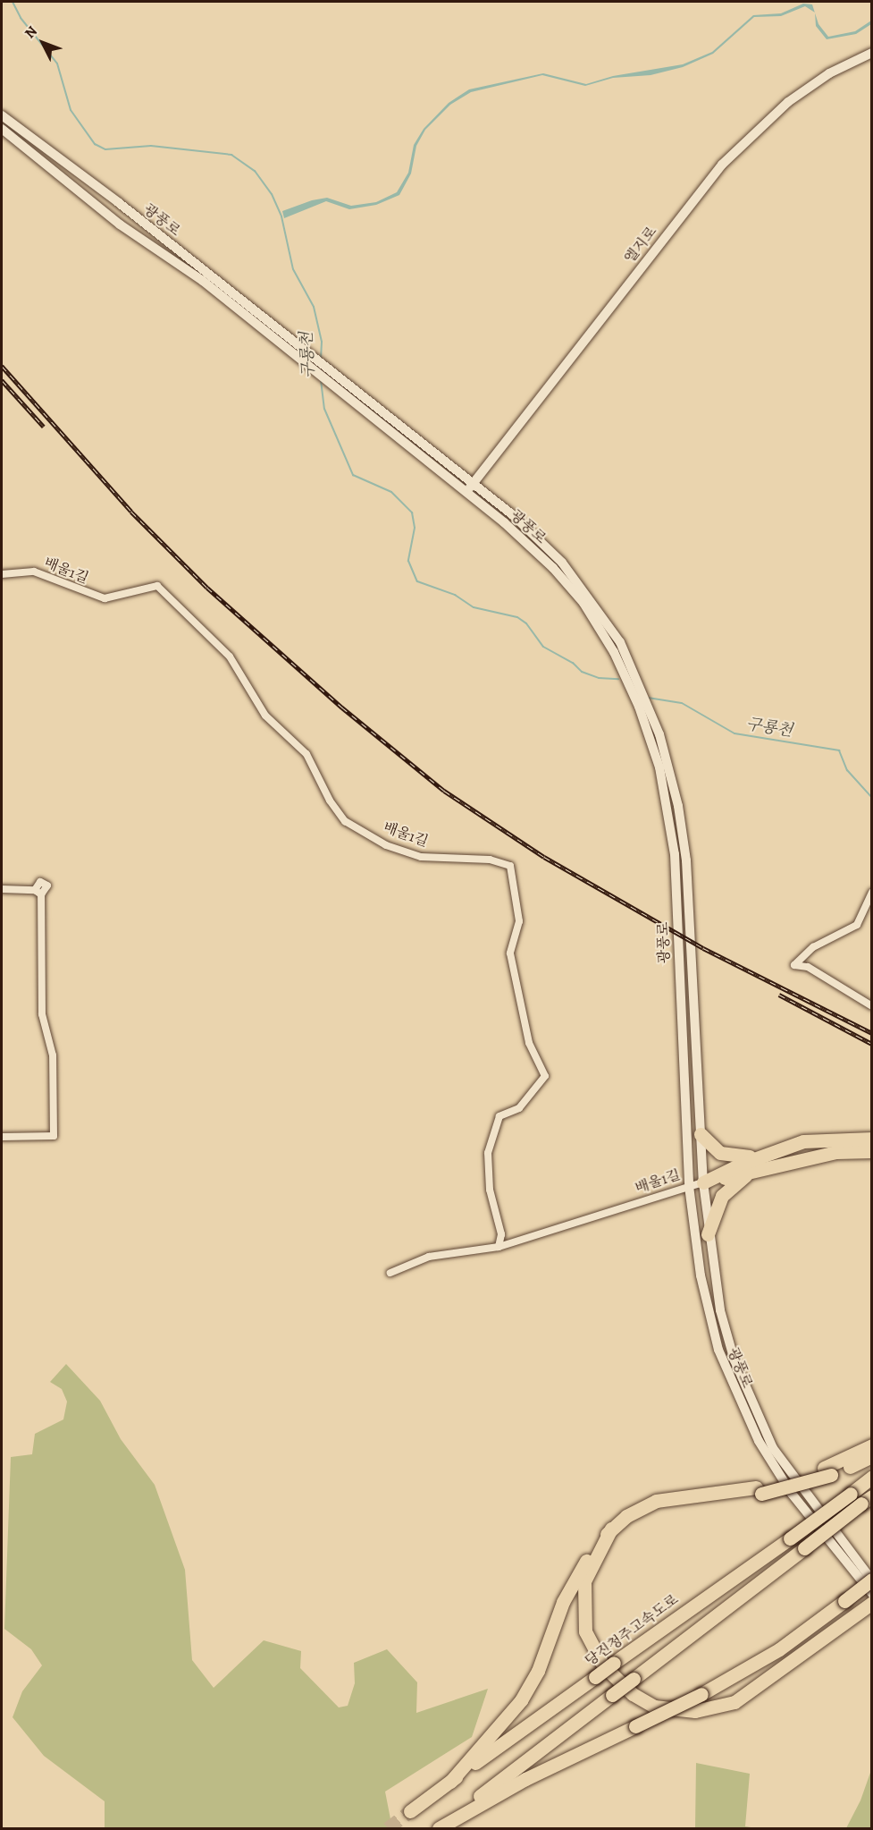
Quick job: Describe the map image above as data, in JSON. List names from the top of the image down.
{
  "streets": {
    "highway": ["당진청주고속도로"],
    "main road": ["광풍로", "엘지로"],
    "street": ["배울1길"]
  },
  "crossings": [
    ["광풍로", "엘지로"],
    ["광풍로", "배울1길"]
  ],
  "water": ["구룡천"],
  "north": "top left"
}
